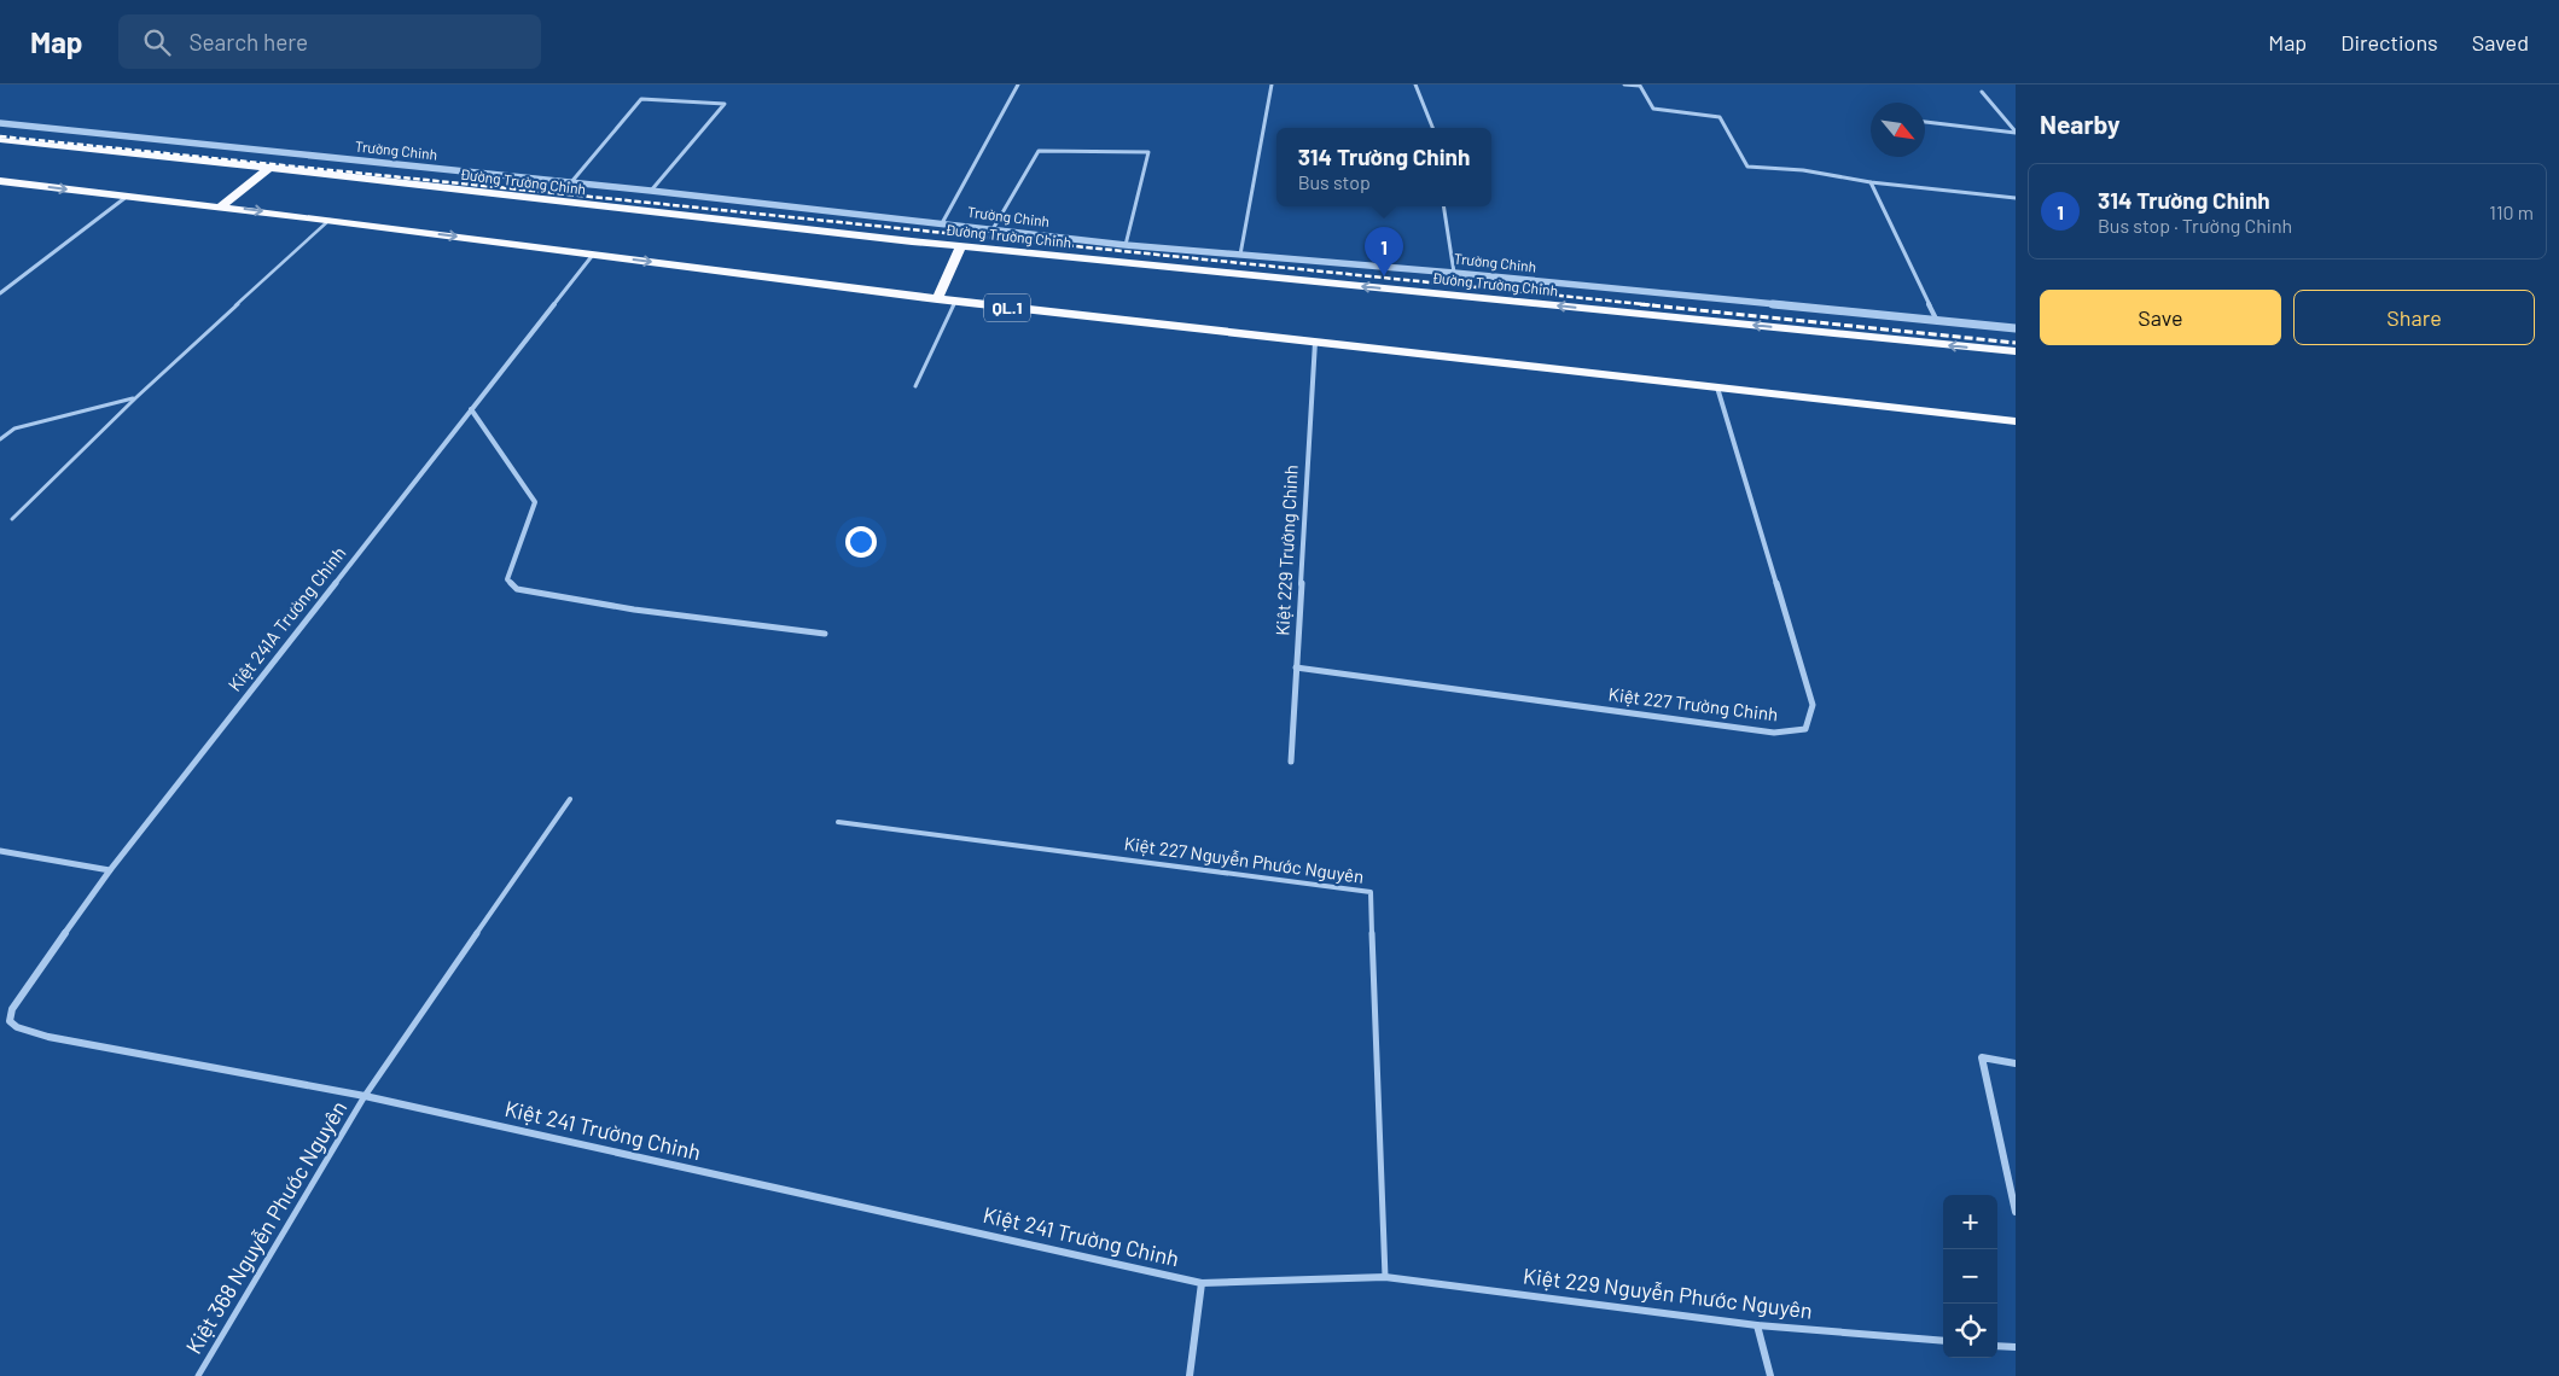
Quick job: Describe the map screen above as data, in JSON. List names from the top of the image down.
{
  "streets": {
    "highway": ["Đường Trường Chinh", "QL.1"],
    "street": [
      "Trường Chinh",
      "Kiệt 229 Trường Chinh",
      "Kiệt 241A Trường Chinh",
      "Kiệt 227 Trường Chinh",
      "Kiệt 241 Trường Chinh",
      "Kiệt 229 Nguyễn Phước Nguyên"
    ],
    "lane": ["Kiệt 227 Nguyễn Phước Nguyên", "Kiệt 368 Nguyễn Phước Nguyên"]
  },
  "crossings": [
    ["Trường Chinh", "Đường Trường Chinh"],
    ["QL.1", "Kiệt 229 Trường Chinh"],
    ["QL.1", "Kiệt 241A Trường Chinh"],
    ["QL.1", "Kiệt 227 Trường Chinh"],
    ["Kiệt 229 Trường Chinh", "Kiệt 227 Trường Chinh"],
    ["Kiệt 241A Trường Chinh", "Kiệt 241 Trường Chinh"],
    ["Kiệt 227 Nguyễn Phước Nguyên", "Kiệt 241 Trường Chinh"],
    ["Kiệt 227 Nguyễn Phước Nguyên", "Kiệt 229 Nguyễn Phước Nguyên"],
    ["Kiệt 241 Trường Chinh", "Kiệt 368 Nguyễn Phước Nguyên"],
    ["Kiệt 241 Trường Chinh", "Kiệt 229 Nguyễn Phước Nguyên"]
  ],
  "north": "bottom right",
  "page": {
    "header": "Map",
    "search": "Search here",
    "nav": ["Map", "Directions", "Saved"],
    "heading": "Nearby",
    "popup": ["314 Trường Chinh", "Bus stop"],
    "list": [
      {
        "mark": "1",
        "name": "314 Trường Chinh",
        "note": "Bus stop · Trường Chinh",
        "value": "110 m"
      }
    ],
    "pins": "1",
    "buttons": ["Save", "Share"],
    "map_buttons": ["+", "−"]
  }
}
